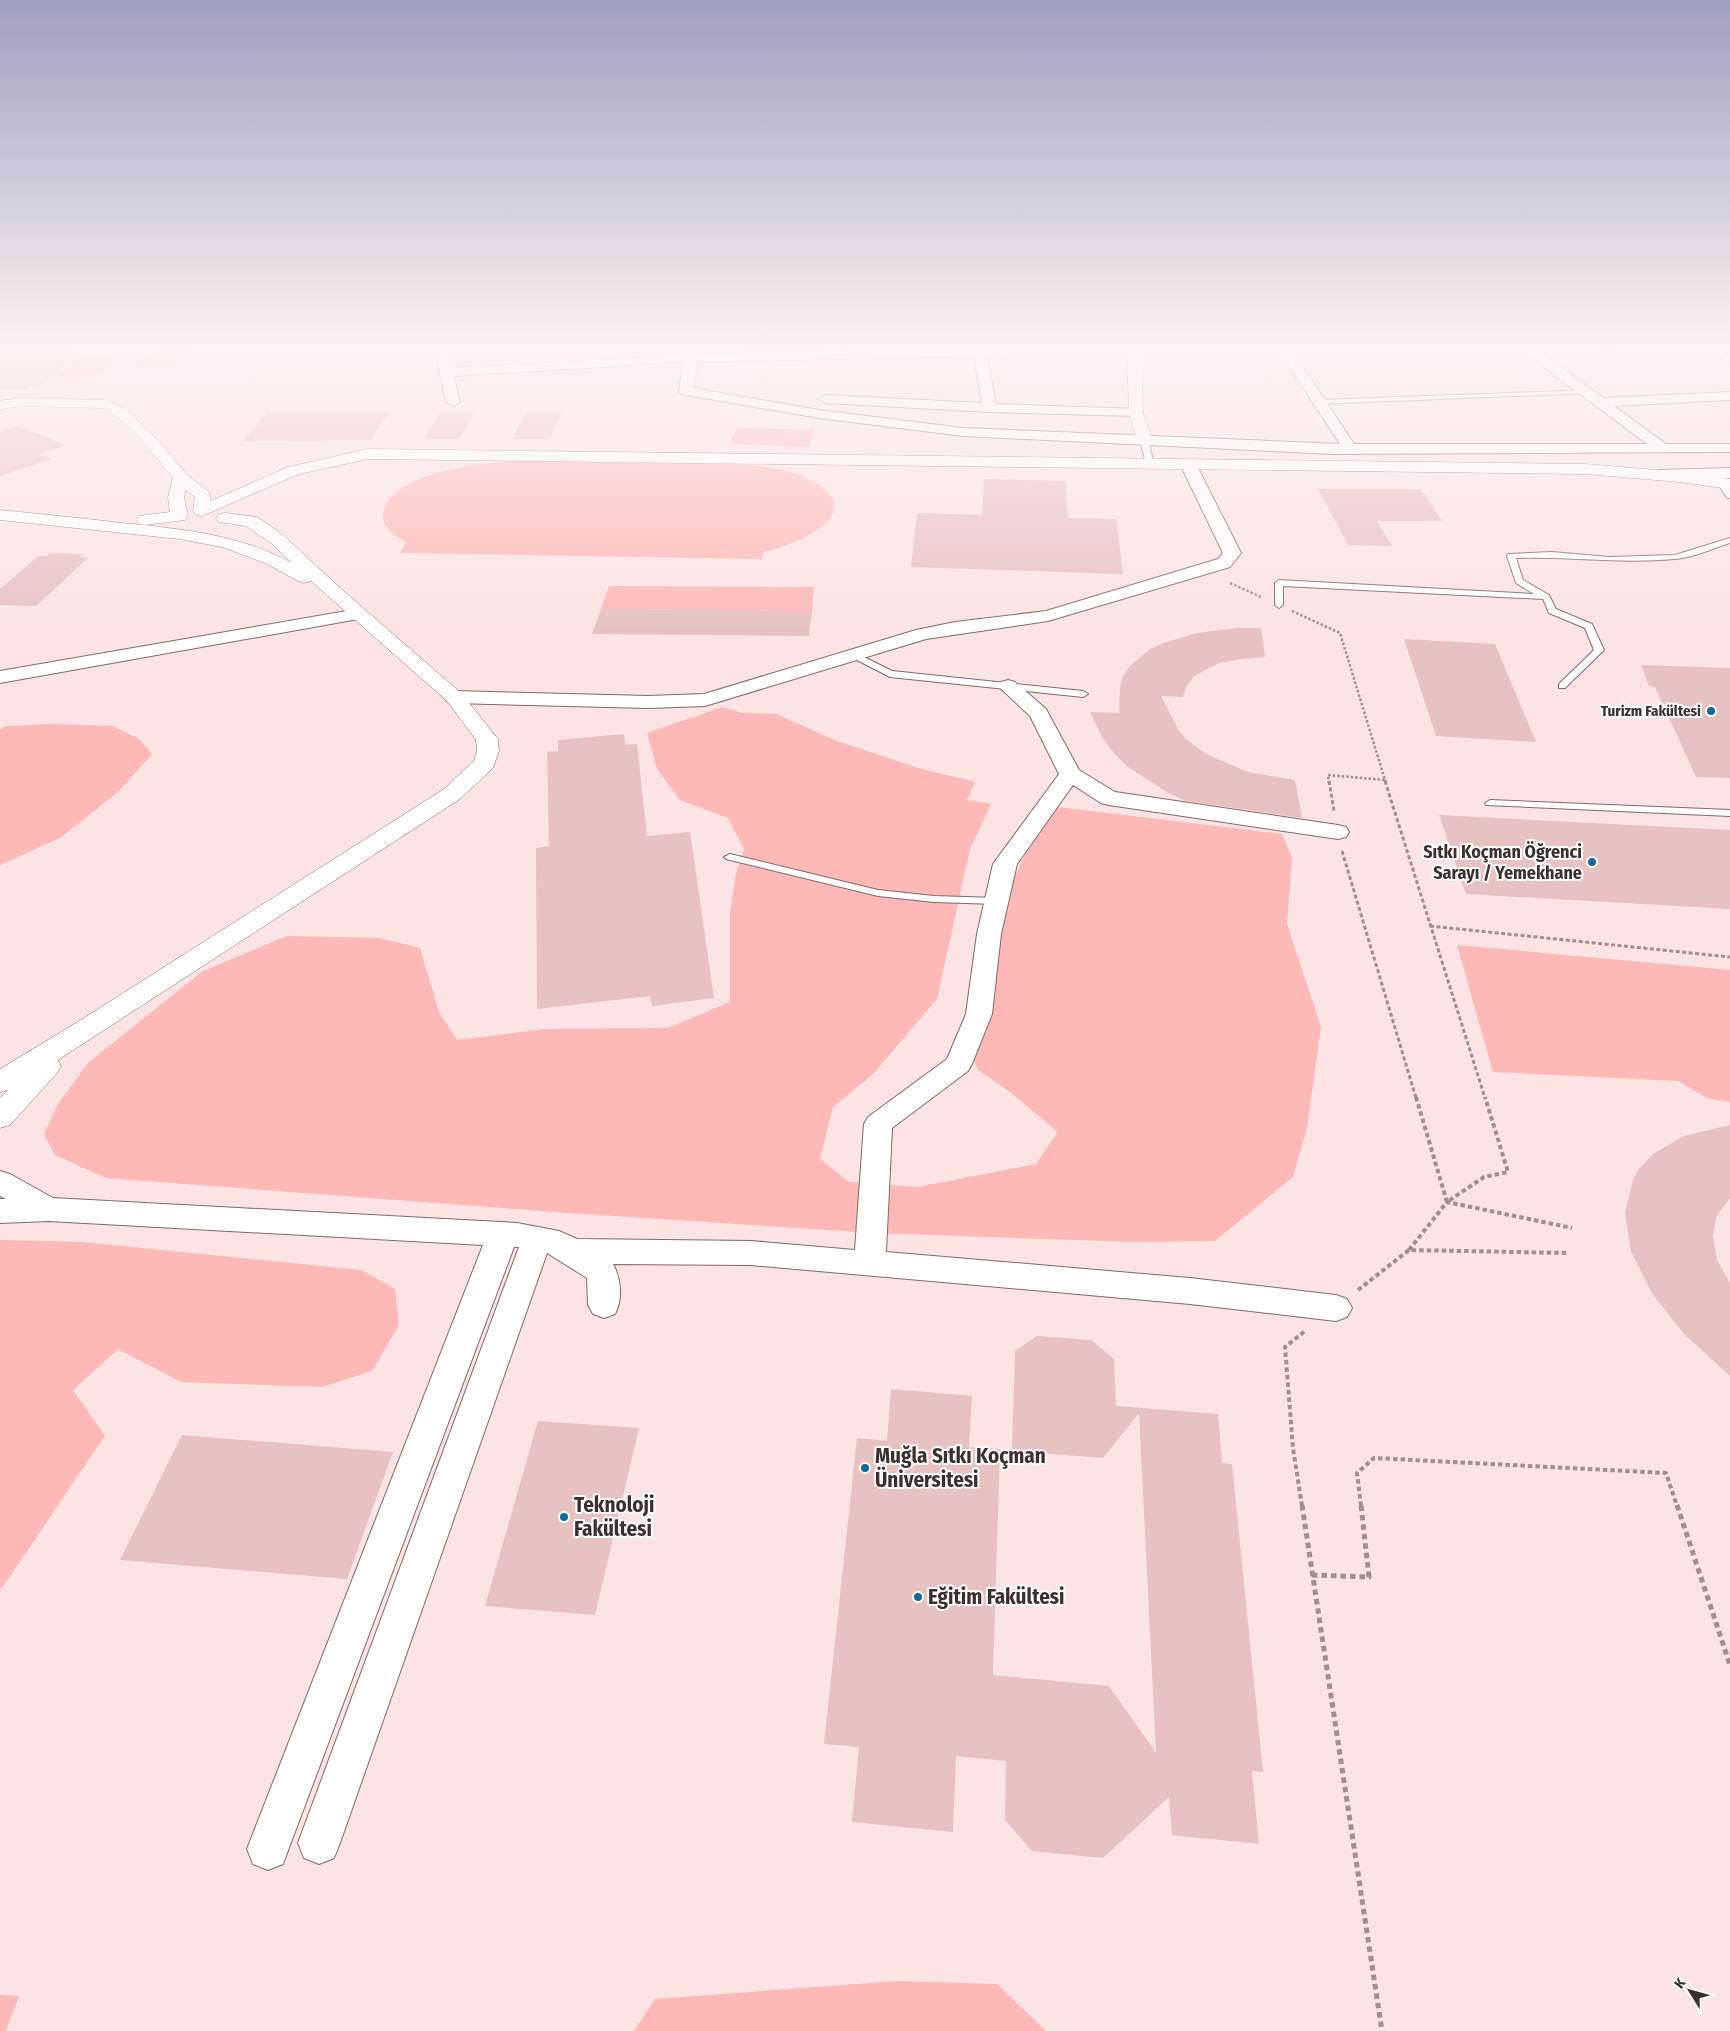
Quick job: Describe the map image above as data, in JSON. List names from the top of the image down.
{
  "places": [
    "Turizm Fakültesi",
    "Sıtkı Koçman Öğrenci Sarayı / Yemekhane",
    "Muğla Sıtkı Koçman Üniversitesi",
    "Teknoloji Fakültesi",
    "Eğitim Fakültesi"
  ],
  "north": "top left"
}
